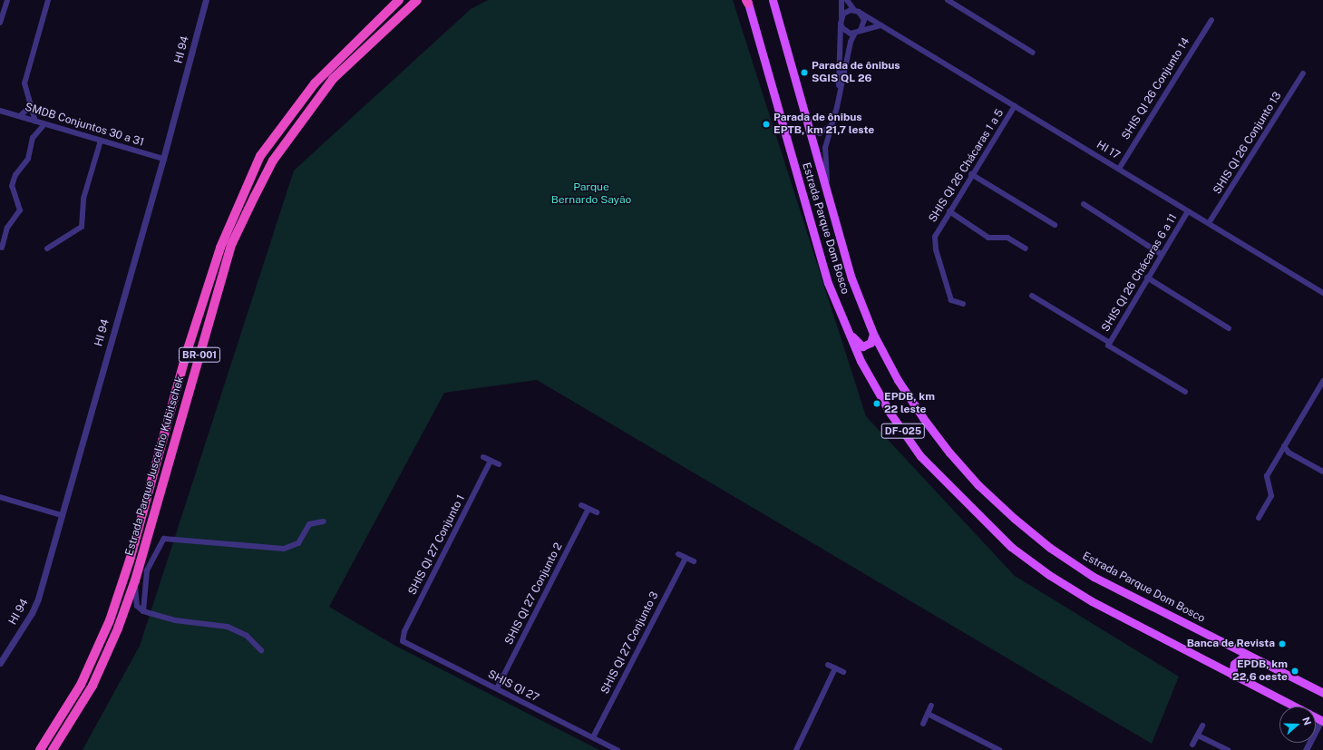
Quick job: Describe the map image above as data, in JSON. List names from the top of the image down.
{
  "streets": {
    "highway": ["BR-001", "Estrada Parque Juscelino Kubitschek"],
    "main road": ["Estrada Parque Dom Bosco", "DF-025"],
    "street": [
      "HI 94",
      "SHIS QI 26 Conjunto 14",
      "SMDB Conjuntos 30 a 31",
      "SHIS QI 26 Conjunto 13",
      "HI 17",
      "SHIS QI 26 Chácaras 1 a 5",
      "SHIS QI 26 Chácaras 6 a 11",
      "SHIS QI 27 Conjunto 1",
      "SHIS QI 27 Conjunto 2",
      "SHIS QI 27 Conjunto 3",
      "SHIS QI 27"
    ]
  },
  "crossings": [
    ["HI 94", "SMDB Conjuntos 30 a 31"],
    ["SHIS QI 26 Conjunto 14", "HI 17"],
    ["SHIS QI 26 Conjunto 13", "HI 17"],
    ["HI 17", "SHIS QI 26 Chácaras 1 a 5"],
    ["HI 17", "SHIS QI 26 Chácaras 6 a 11"],
    ["SHIS QI 27 Conjunto 1", "SHIS QI 27"],
    ["SHIS QI 27 Conjunto 2", "SHIS QI 27"],
    ["SHIS QI 27 Conjunto 3", "SHIS QI 27"]
  ],
  "parks": ["Parque Bernardo Sayão"],
  "places": [
    "Parada de ônibus SGIS QL 26",
    "Parada de ônibus EPTB, km 21,7 leste",
    "EPDB, km 22 leste",
    "Banca de Revista",
    "EPDB, km 22,6 oeste"
  ],
  "north": "right"
}
